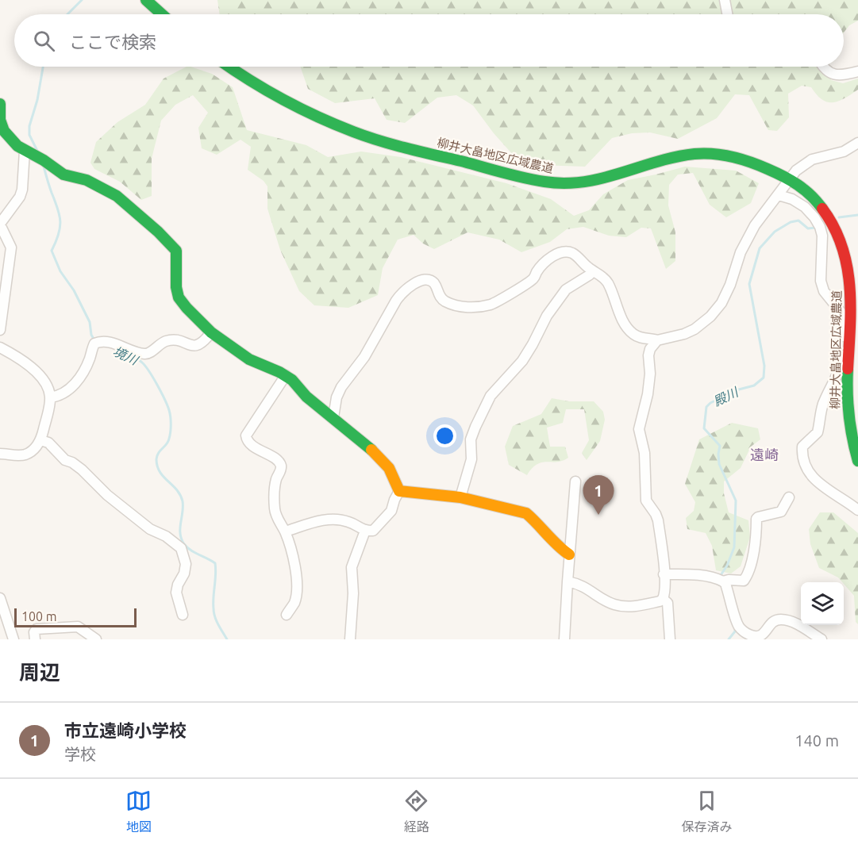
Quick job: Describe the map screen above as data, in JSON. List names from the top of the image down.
{
  "streets": {
    "street": ["柳井大畠地区広域農道"]
  },
  "districts": ["遠崎"],
  "water": ["境川", "殿川"],
  "scale_bar": "100 m",
  "page": {
    "search": "ここで検索",
    "pins": "1",
    "scale": "100 m",
    "heading": "周辺",
    "list": [
      {
        "mark": "1",
        "name": "市立遠崎小学校",
        "note": "学校",
        "value": "140 m"
      }
    ],
    "nav": ["地図", "経路", "保存済み"]
  }
}
